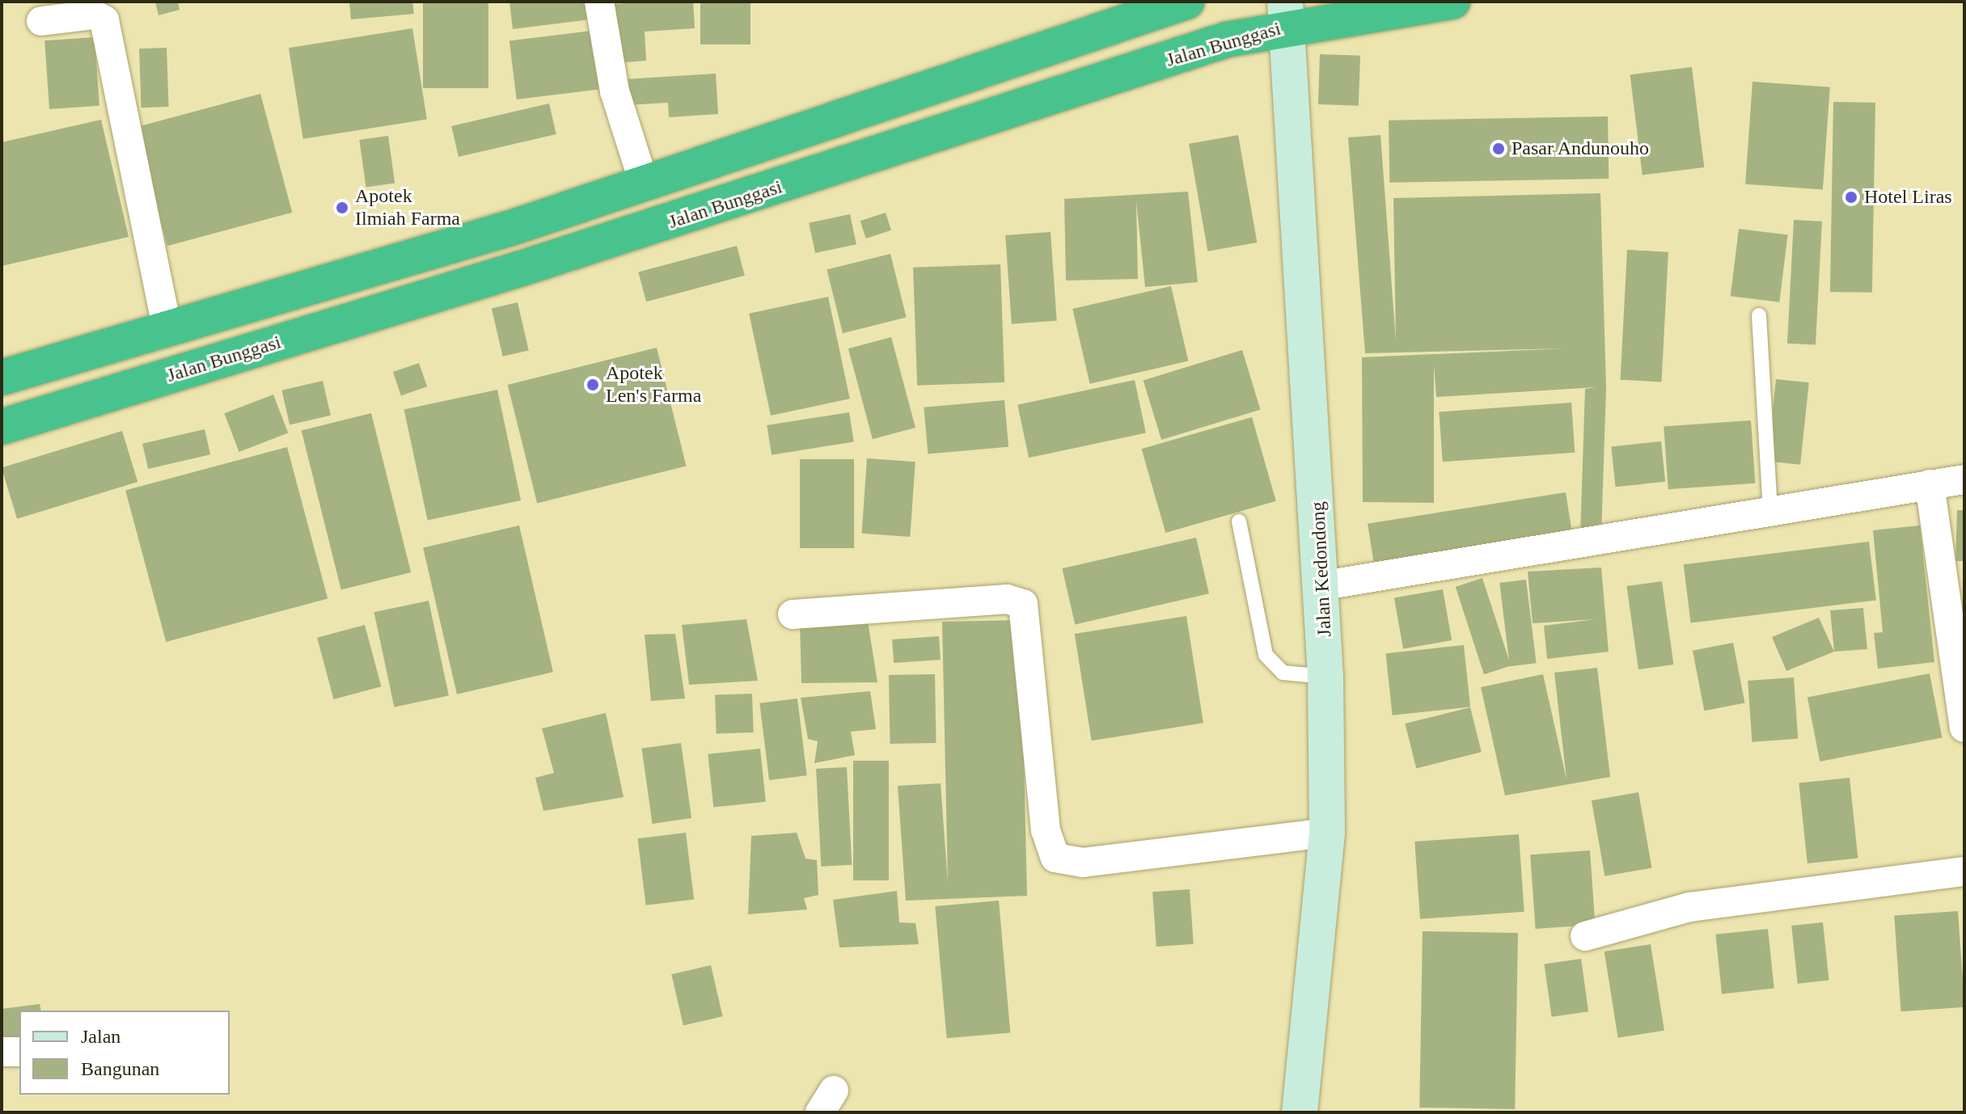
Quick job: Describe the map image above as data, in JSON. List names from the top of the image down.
{
  "streets": {
    "highway": ["Jalan Bunggasi"],
    "street": ["Jalan Kedondong"]
  },
  "crossings": [
    ["Jalan Bunggasi", "Jalan Kedondong"]
  ],
  "places": [
    "Pasar Andunouho",
    "Hotel Liras",
    "Apotek Ilmiah Farma",
    "Apotek Len's Farma"
  ],
  "legend": ["Jalan", "Bangunan"]
}
